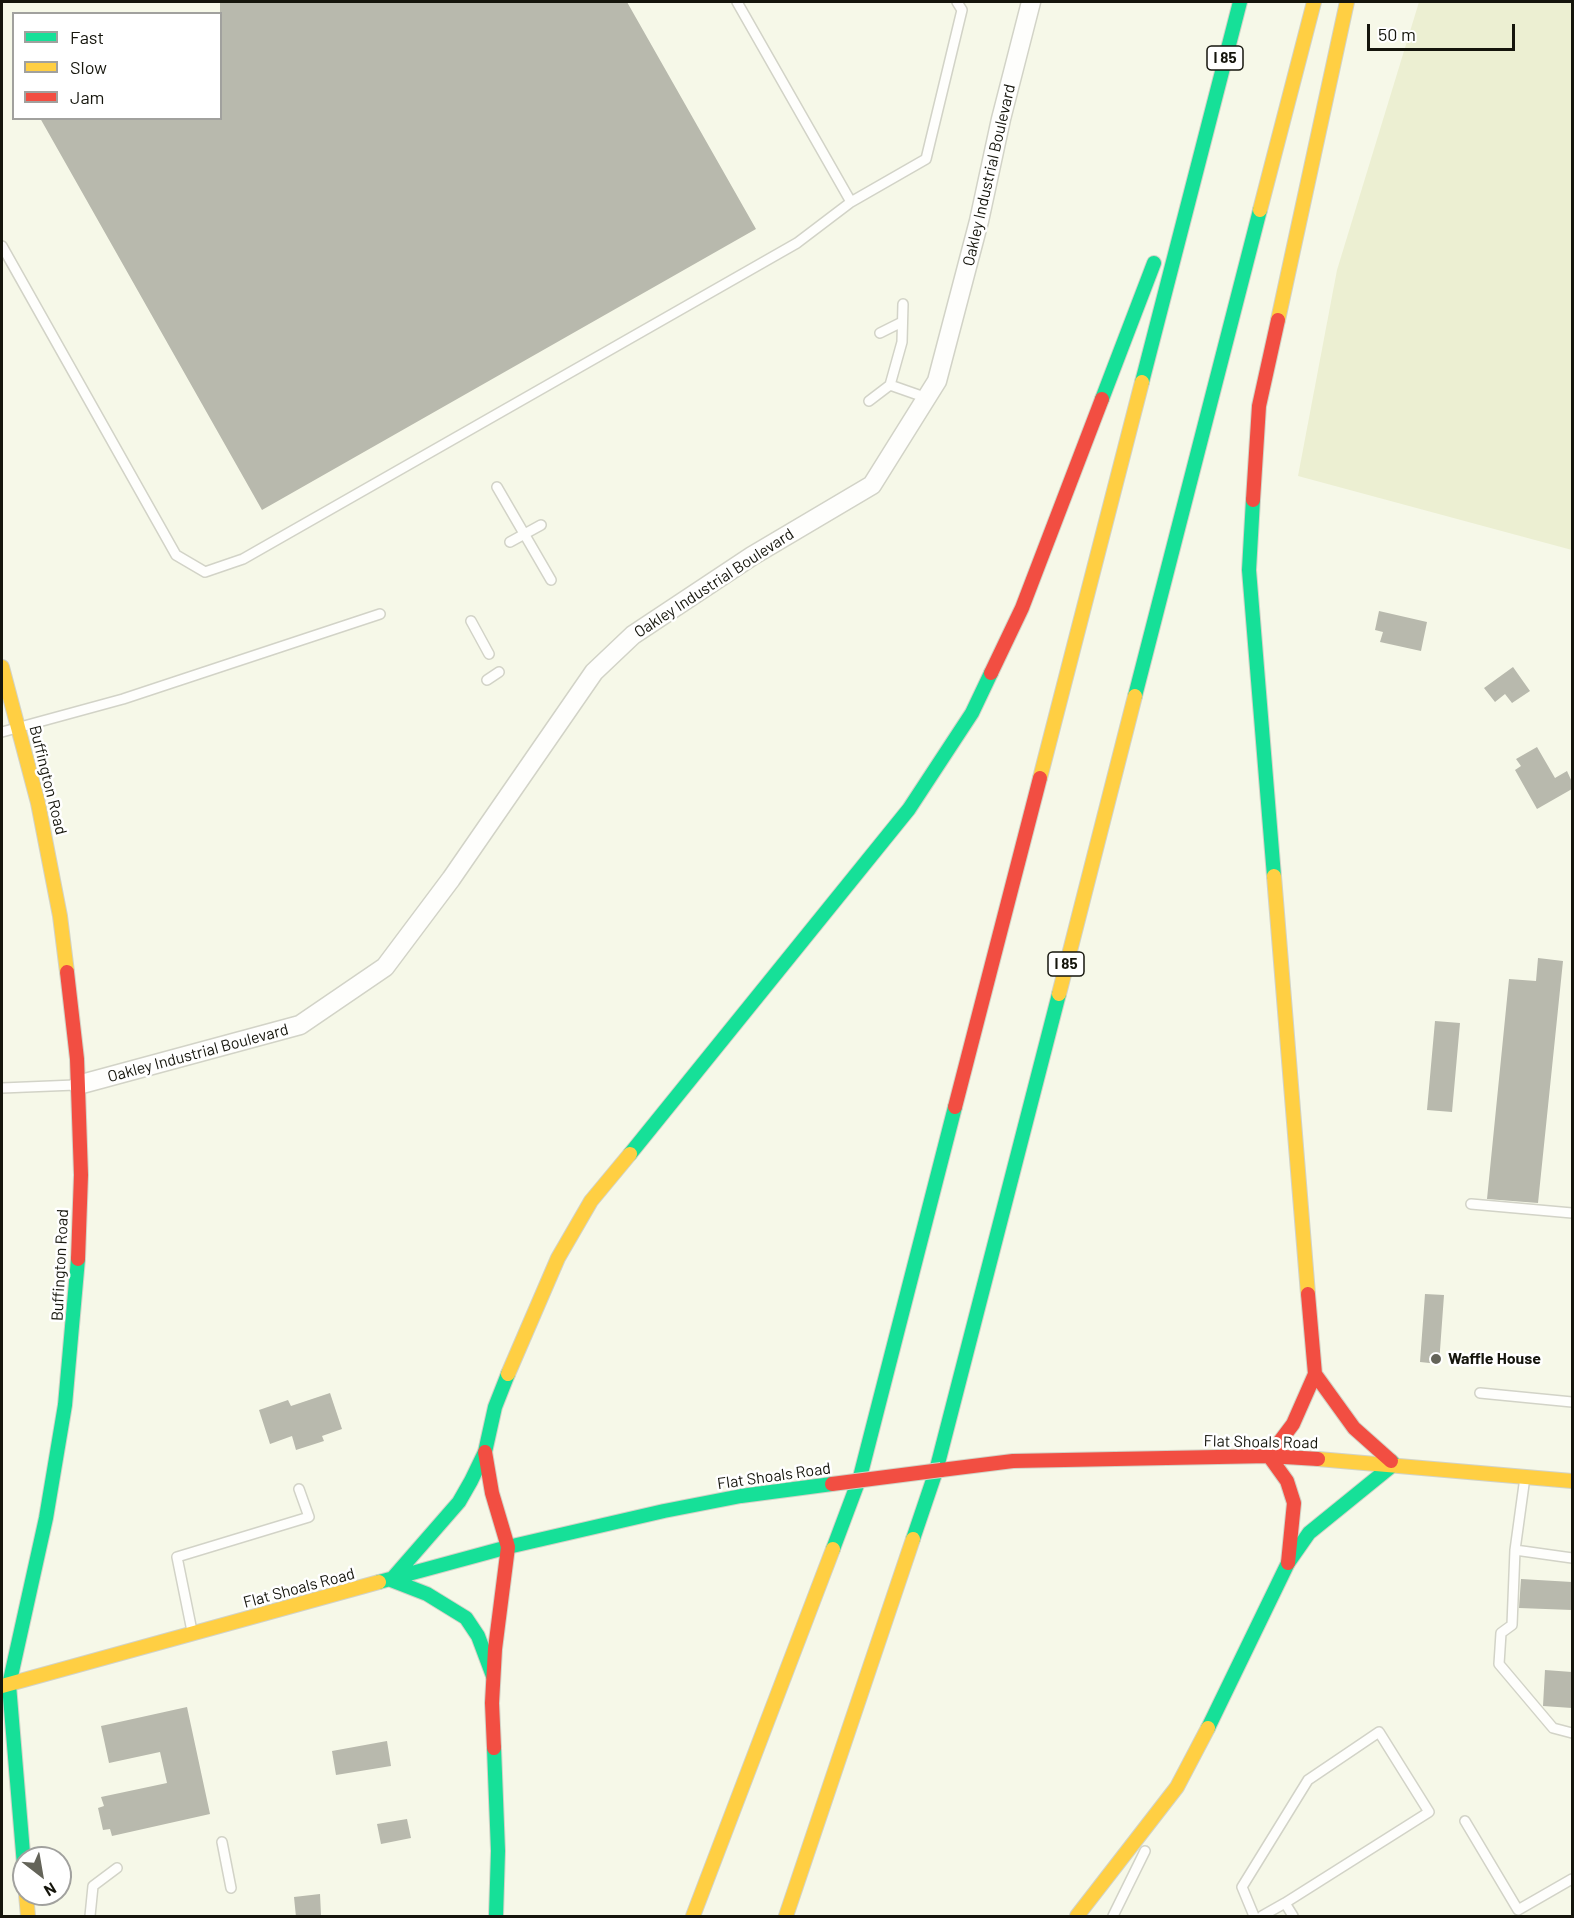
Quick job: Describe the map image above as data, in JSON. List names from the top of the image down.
{
  "streets": {
    "main road": ["I 85", "Buffington Road", "Flat Shoals Road"],
    "street": ["Oakley Industrial Boulevard"]
  },
  "crossings": [
    ["Oakley Industrial Boulevard", "Buffington Road"],
    ["Buffington Road", "Flat Shoals Road"]
  ],
  "places": ["Waffle House"],
  "legend": ["Fast", "Slow", "Jam"],
  "scale_bar": "50 m",
  "north": "bottom right"
}
